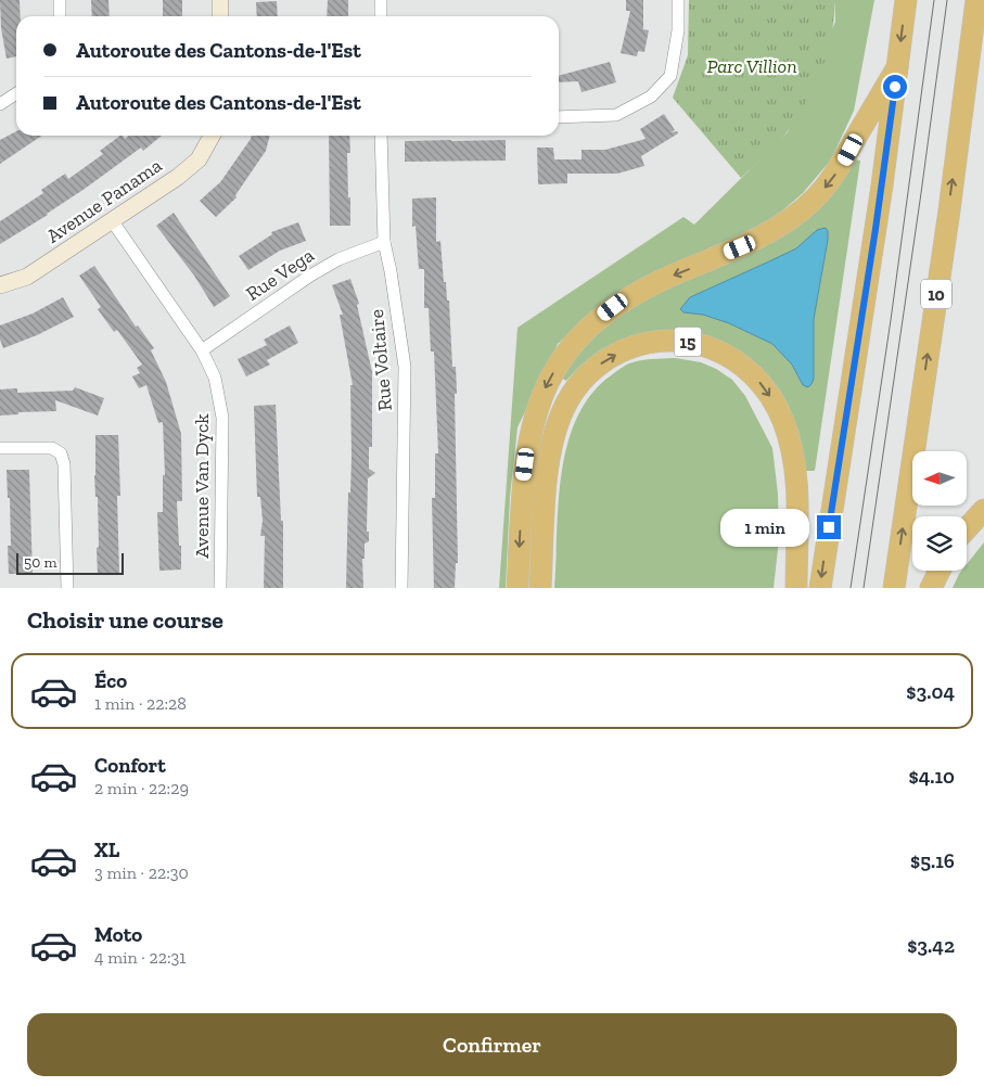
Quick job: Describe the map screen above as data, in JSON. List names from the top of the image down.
{
  "streets": {
    "highway": ["10", "15"],
    "street": [
      "Avenue Panama",
      "Rue Vega",
      "Rue Voltaire",
      "Avenue Van Dyck"
    ]
  },
  "crossings": [
    ["Avenue Panama", "Avenue Van Dyck"],
    ["Rue Vega", "Rue Voltaire"],
    ["Rue Vega", "Avenue Van Dyck"]
  ],
  "parks": ["Parc Villion"],
  "scale_bar": "50 m",
  "north": "left",
  "page": {
    "banner": ["Autoroute des Cantons-de-l'Est", "Autoroute des Cantons-de-l'Est"],
    "bubble": "1 min",
    "scale": "50 m",
    "heading": "Choisir une course",
    "list": [
      {
        "name": "Éco",
        "note": "1 min · 22:28",
        "value": "$3.04"
      },
      {
        "name": "Confort",
        "note": "2 min · 22:29",
        "value": "$4.10"
      },
      {
        "name": "XL",
        "note": "3 min · 22:30",
        "value": "$5.16"
      },
      {
        "name": "Moto",
        "note": "4 min · 22:31",
        "value": "$3.42"
      }
    ],
    "buttons": "Confirmer"
  }
}
